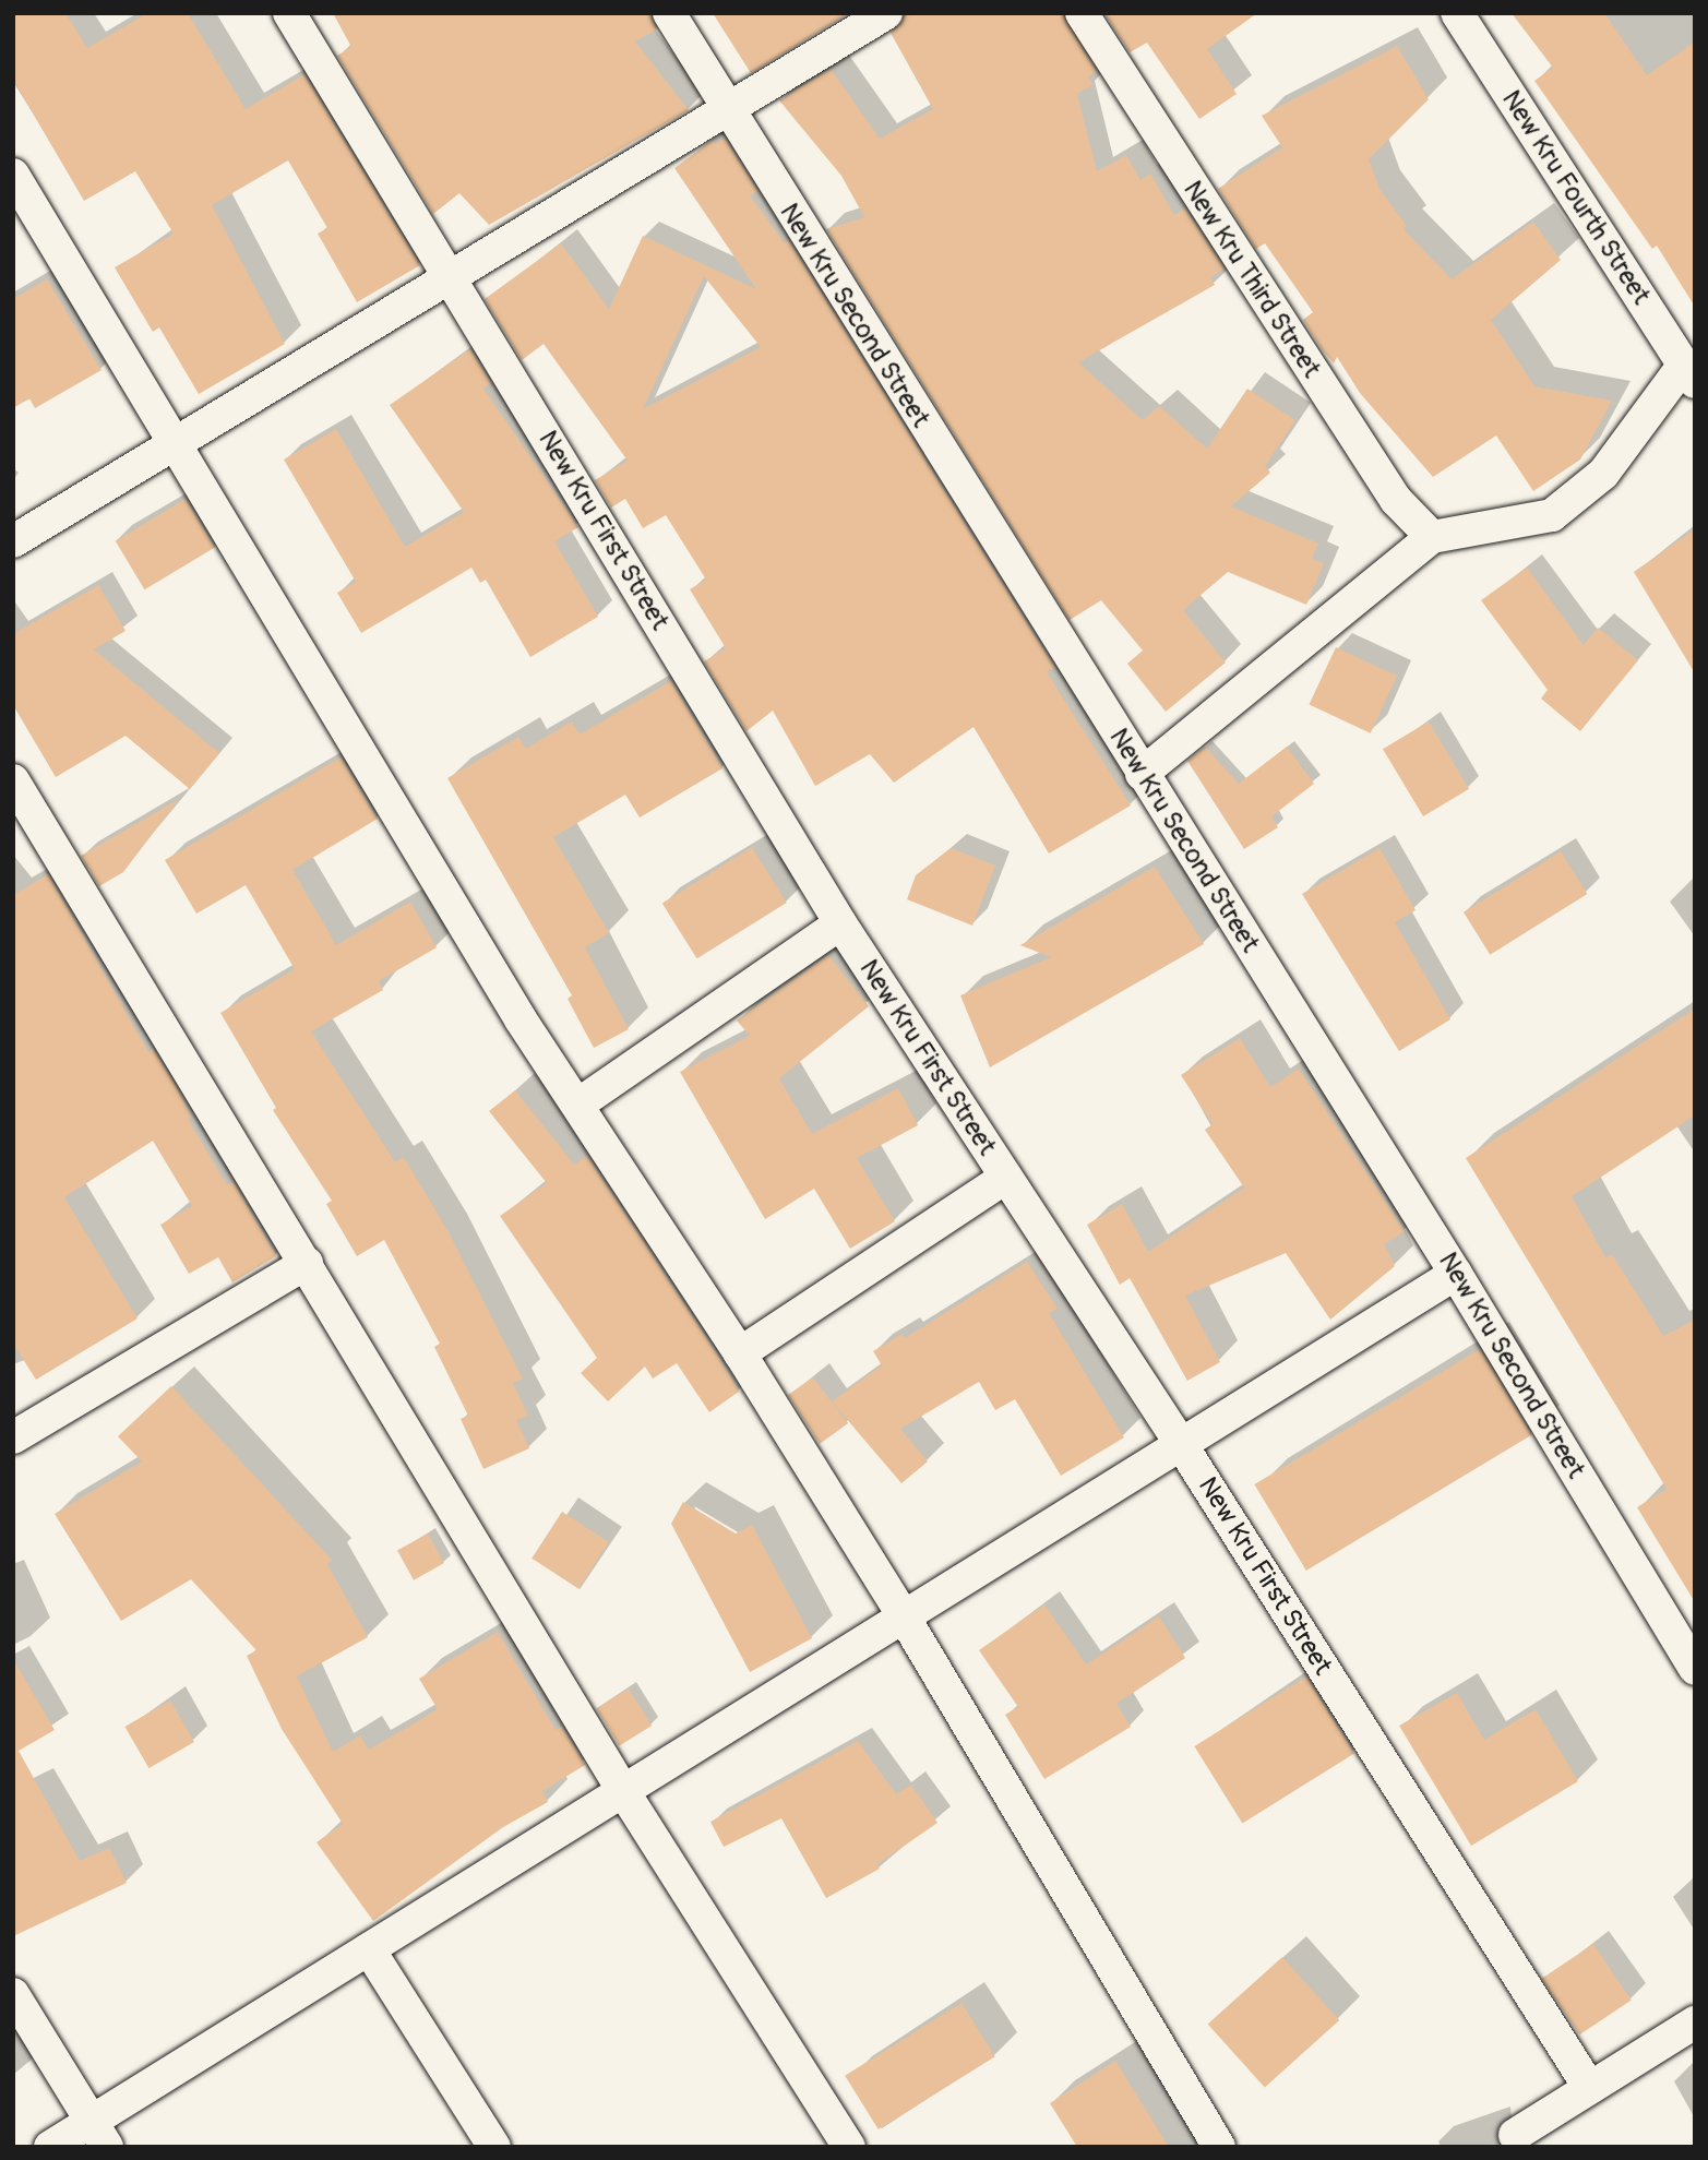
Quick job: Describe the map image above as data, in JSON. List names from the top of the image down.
{
  "streets": {
    "street": [
      "New Kru Fourth Street",
      "New Kru Third Street",
      "New Kru Second Street",
      "New Kru First Street"
    ]
  }
}
